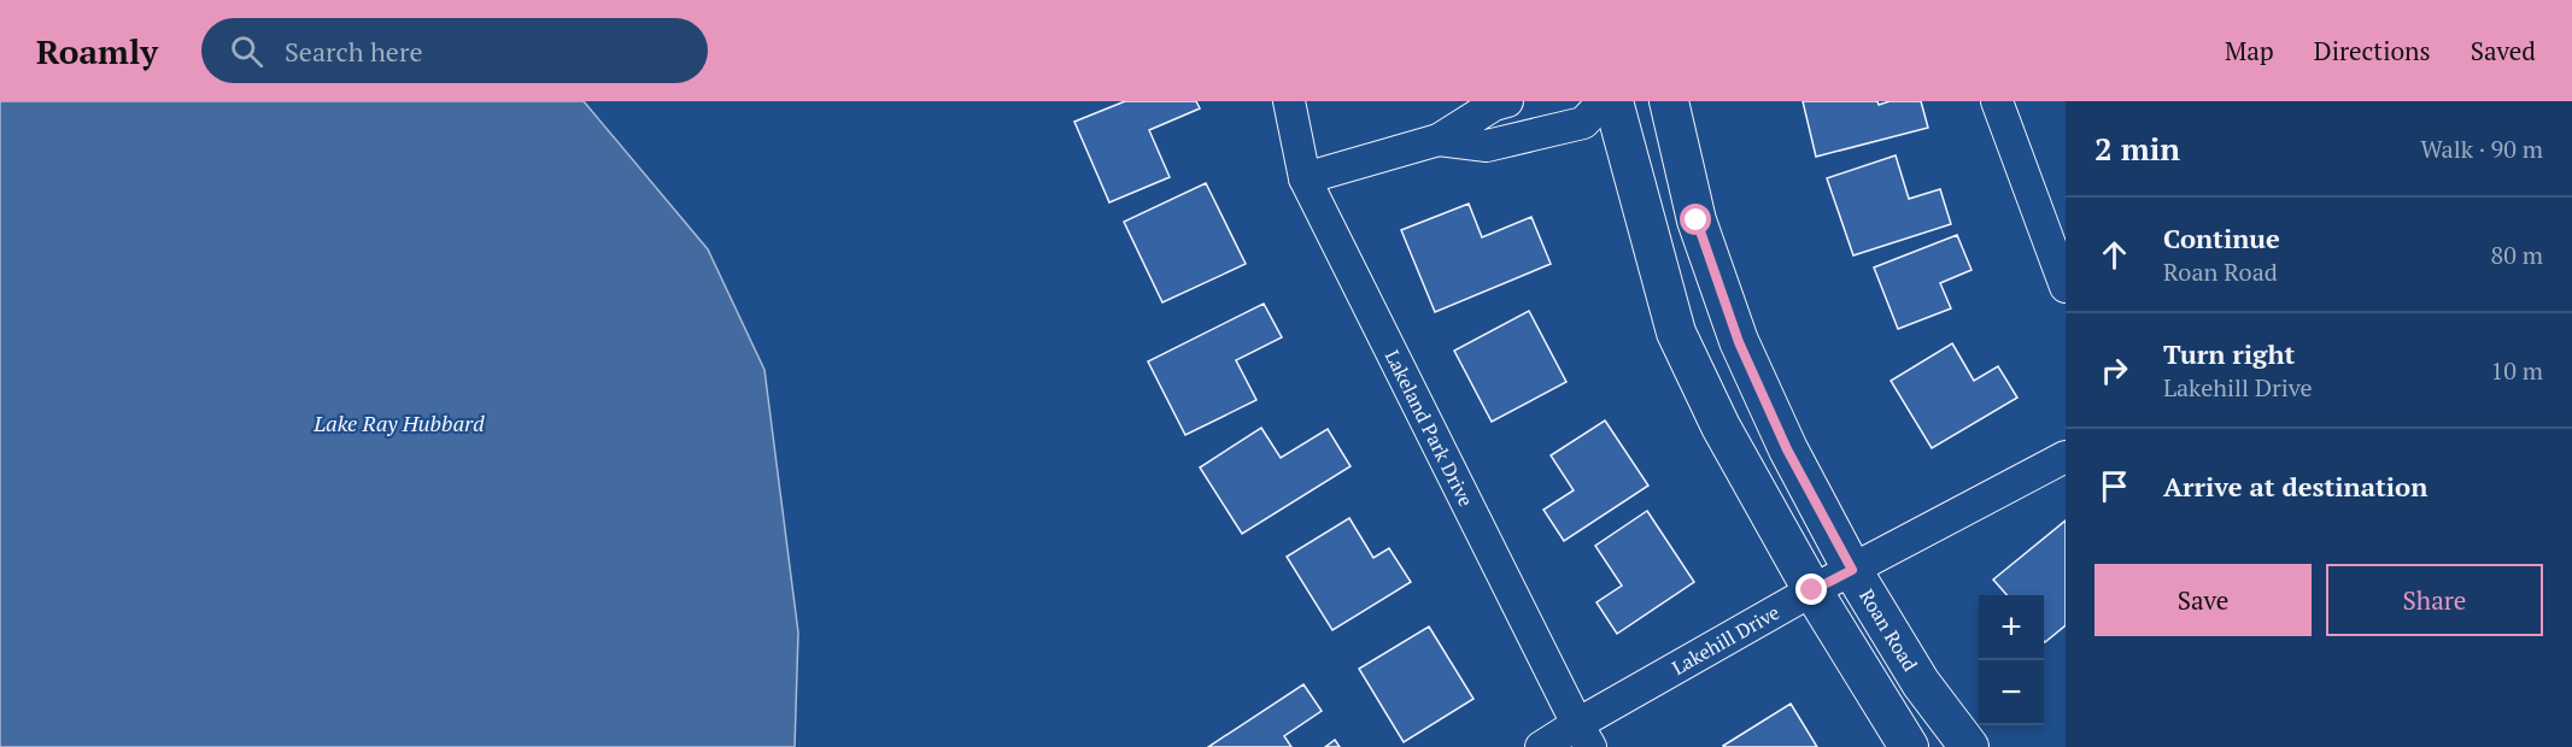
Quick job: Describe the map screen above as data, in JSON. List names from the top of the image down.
{
  "streets": {
    "street": ["Lakeland Park Drive", "Roan Road", "Lakehill Drive"]
  },
  "crossings": [
    ["Lakeland Park Drive", "Lakehill Drive"],
    ["Roan Road", "Lakehill Drive"]
  ],
  "water": ["Lake Ray Hubbard"],
  "page": {
    "header": "Roamly",
    "search": "Search here",
    "nav": ["Map", "Directions", "Saved"],
    "heading": ["2 min", "Walk · 90 m"],
    "list": [
      ["Continue", "Roan Road", "80 m"],
      ["Turn right", "Lakehill Drive", "10 m"],
      "Arrive at destination"
    ],
    "buttons": ["Save", "Share"],
    "map_buttons": ["+", "−"]
  }
}
